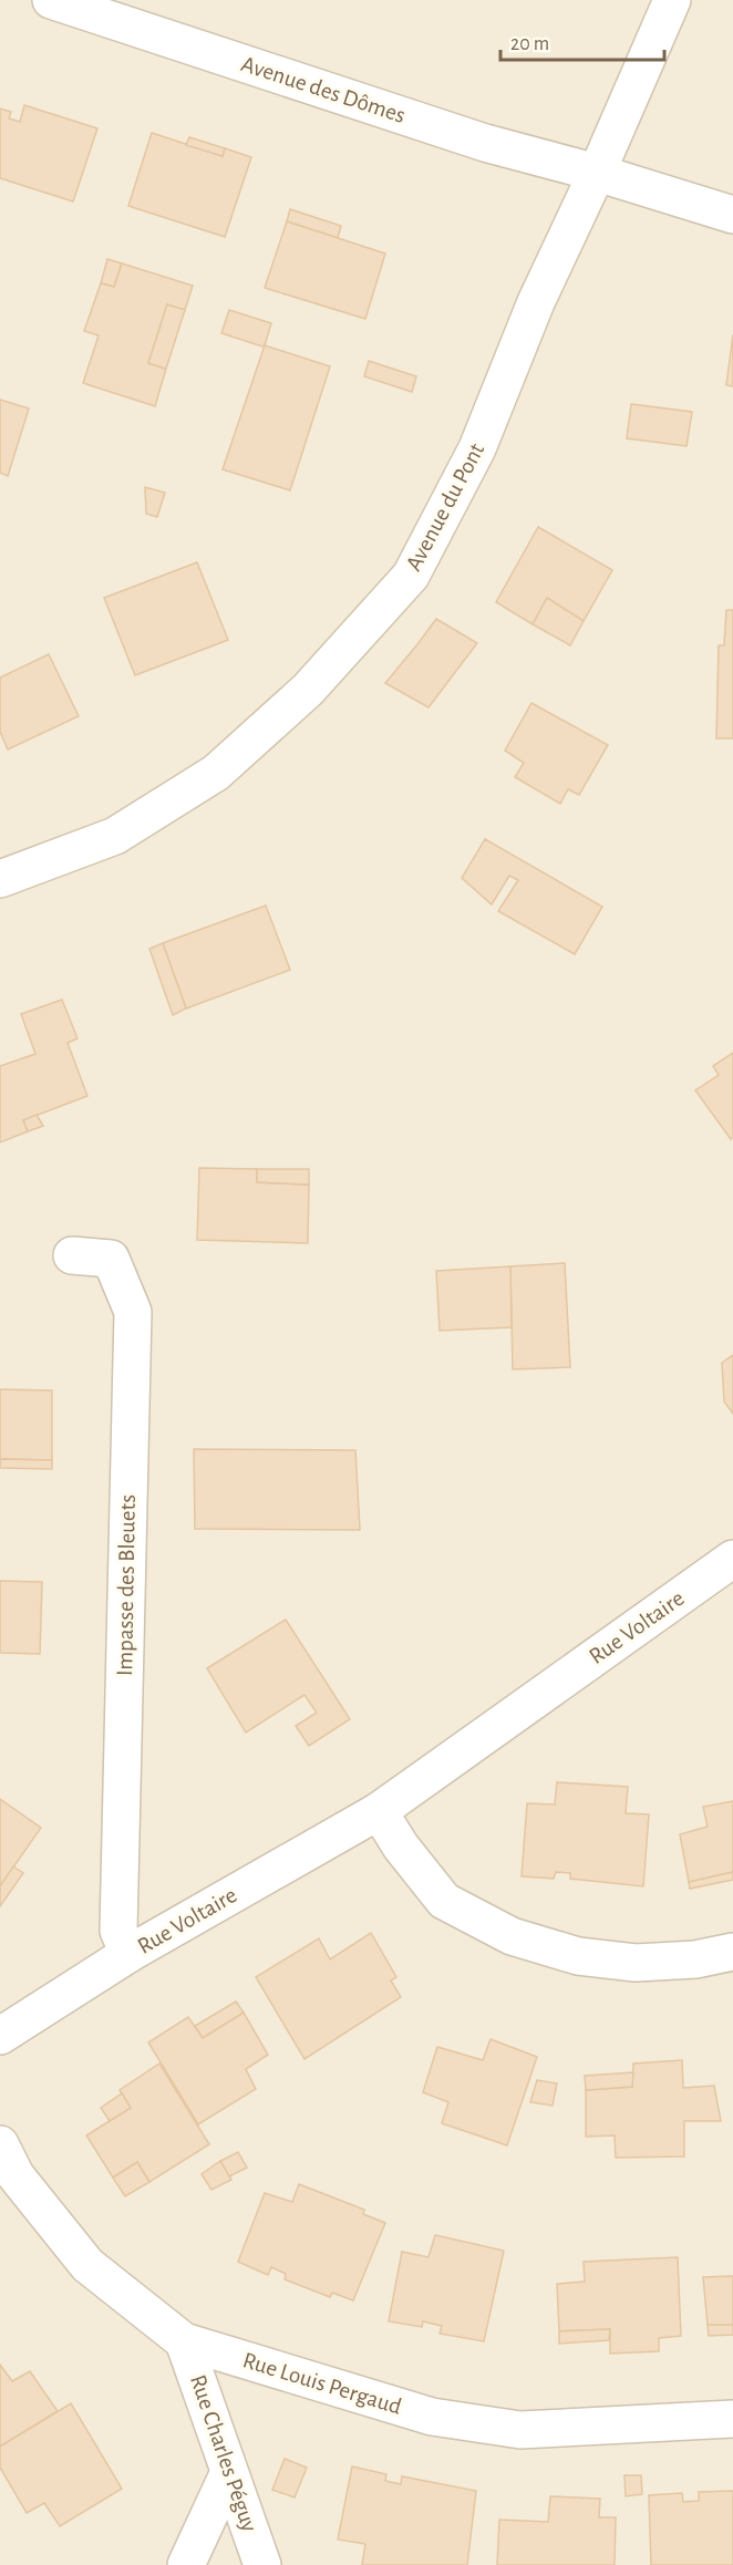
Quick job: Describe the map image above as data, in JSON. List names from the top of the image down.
{
  "streets": {
    "street": [
      "Avenue des Dômes",
      "Avenue du Pont",
      "Impasse des Bleuets",
      "Rue Voltaire",
      "Rue Louis Pergaud",
      "Rue Charles Péguy"
    ]
  },
  "crossings": [
    ["Avenue des Dômes", "Avenue du Pont"],
    ["Impasse des Bleuets", "Rue Voltaire"],
    ["Rue Louis Pergaud", "Rue Charles Péguy"]
  ],
  "scale_bar": "20 m"
}
